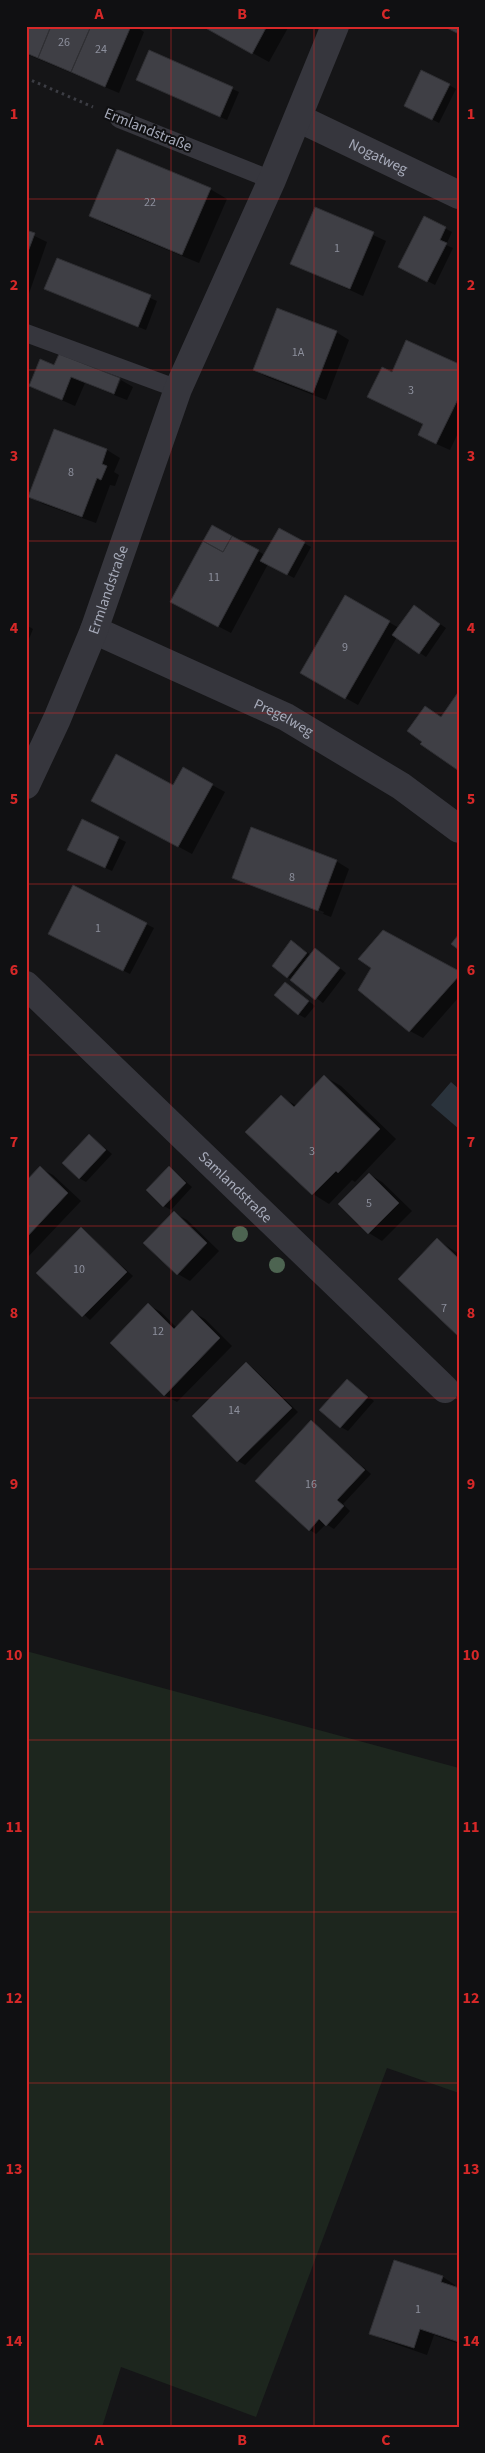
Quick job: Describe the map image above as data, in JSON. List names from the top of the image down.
{
  "streets": {
    "street": [
      "Ermlandstraße",
      "Nogatweg",
      "Pregelweg",
      "Samlandstraße"
    ]
  },
  "crossings": [
    ["Ermlandstraße", "Nogatweg"],
    ["Ermlandstraße", "Pregelweg"]
  ],
  "house_numbers": [
    "26",
    "24",
    "22",
    "1",
    "1A",
    "3",
    "8",
    "11",
    "9",
    "8",
    "1",
    "3",
    "5",
    "10",
    "7",
    "12",
    "14",
    "16",
    "1"
  ],
  "grid": {
    "columns": ["A", "B", "C"],
    "rows": [
      "1",
      "2",
      "3",
      "4",
      "5",
      "6",
      "7",
      "8",
      "9",
      "10",
      "11",
      "12",
      "13",
      "14"
    ]
  }
}
